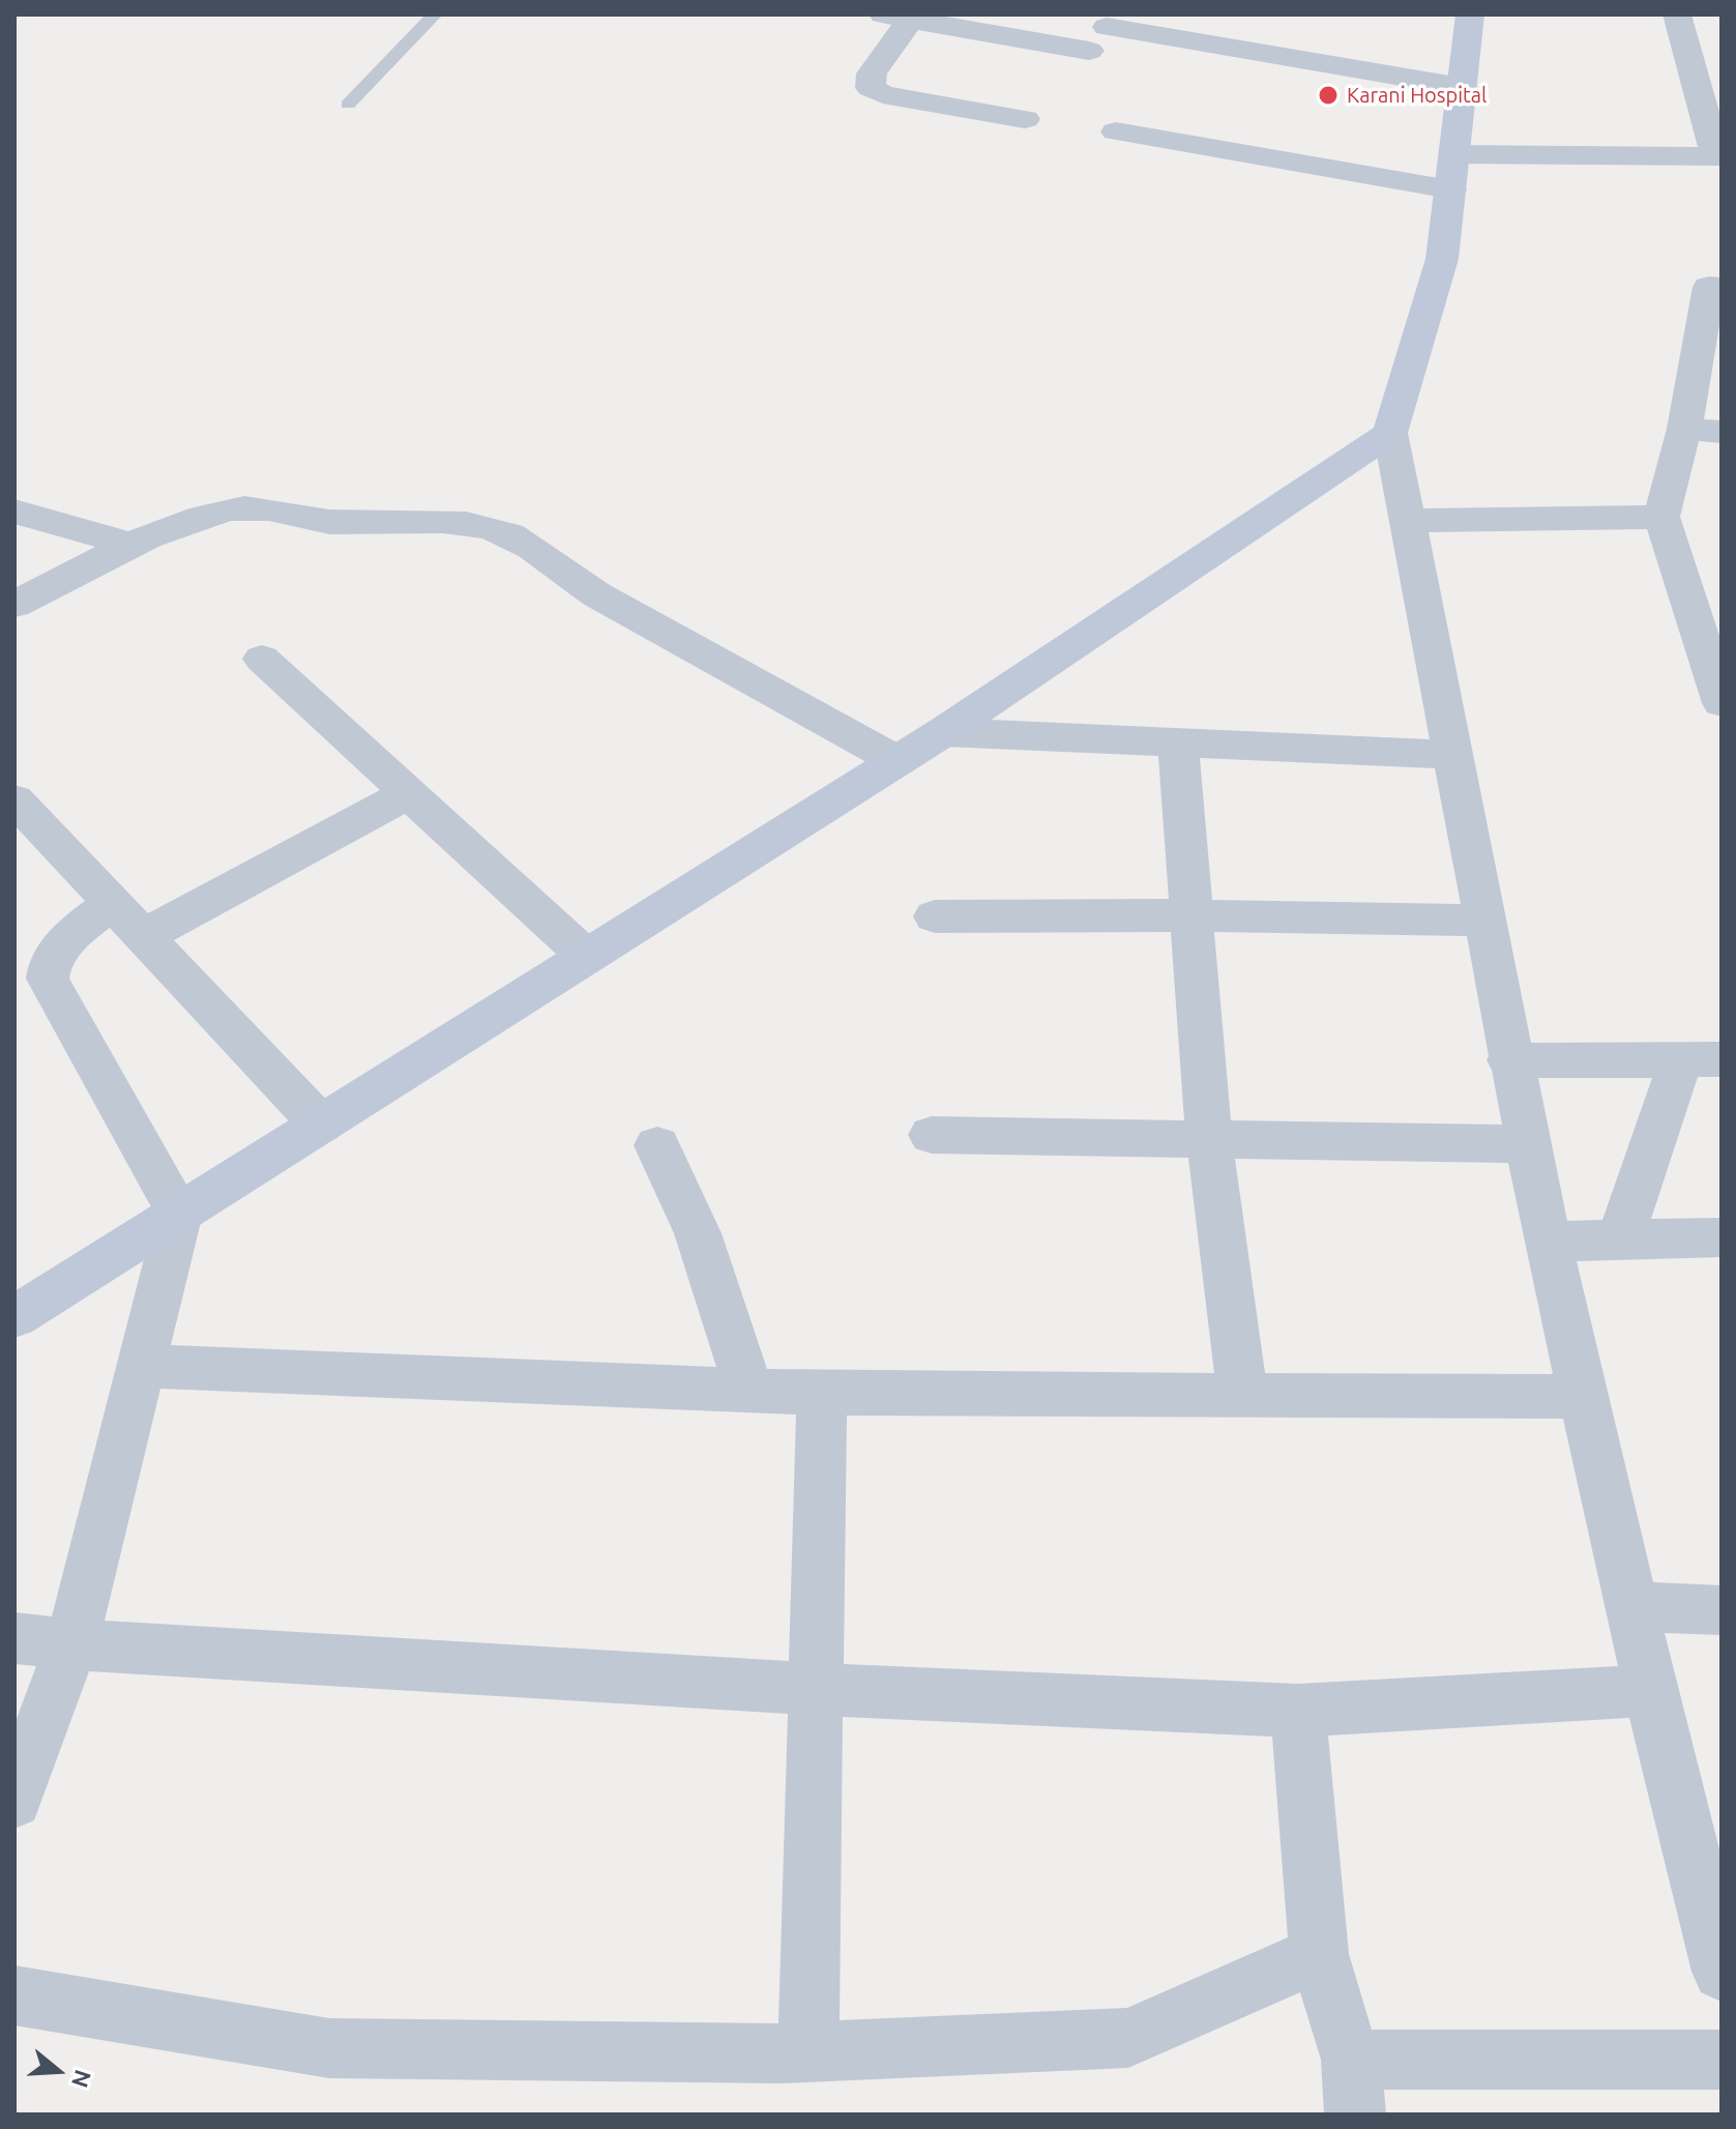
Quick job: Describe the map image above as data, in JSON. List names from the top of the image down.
{
  "places": ["Karani Hospital"],
  "north": "right"
}
